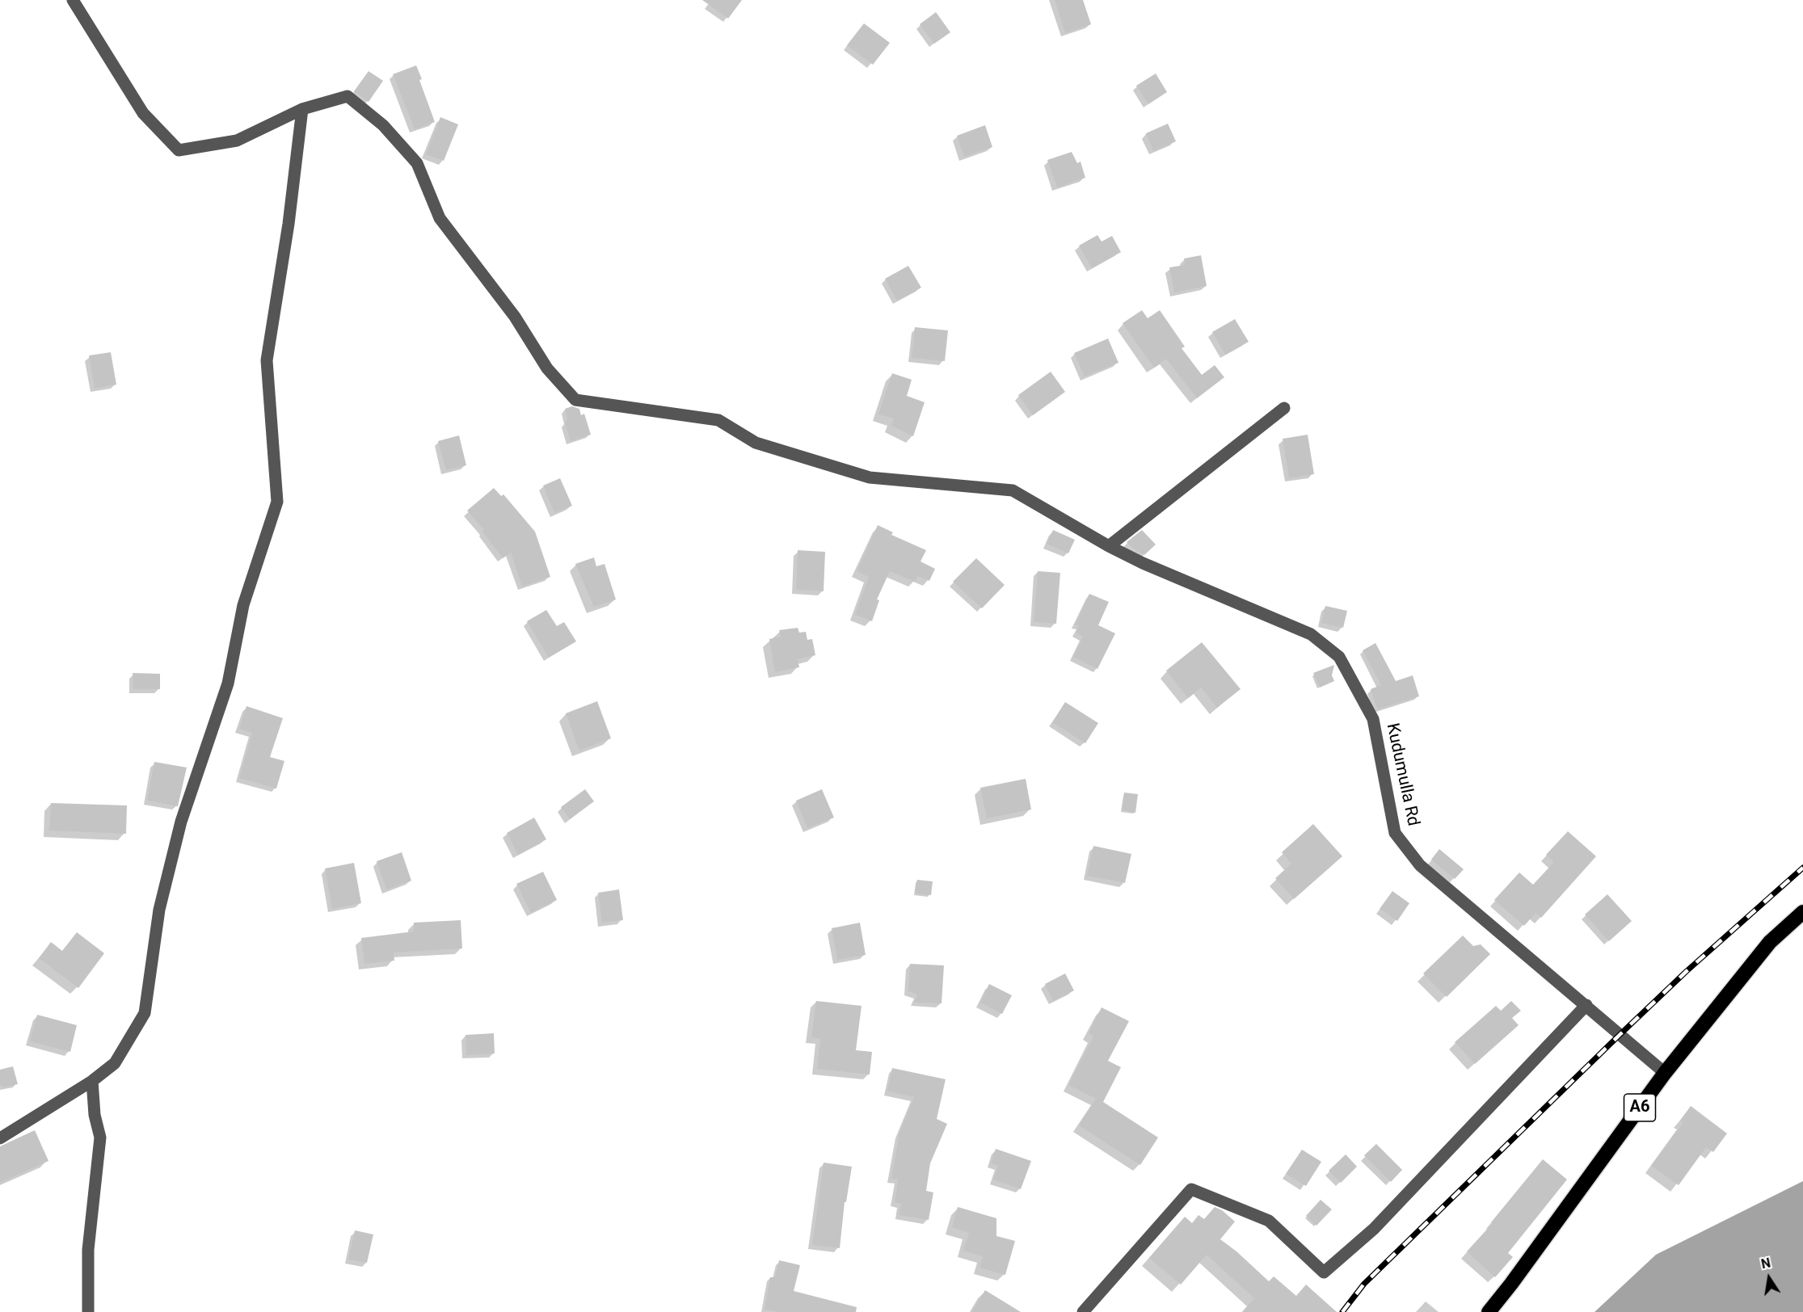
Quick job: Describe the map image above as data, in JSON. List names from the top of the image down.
{
  "streets": {
    "highway": ["A6"],
    "street": ["Kudumulla Rd"]
  },
  "crossings": [
    ["Kudumulla Rd", "A6"]
  ],
  "north": "top"
}
